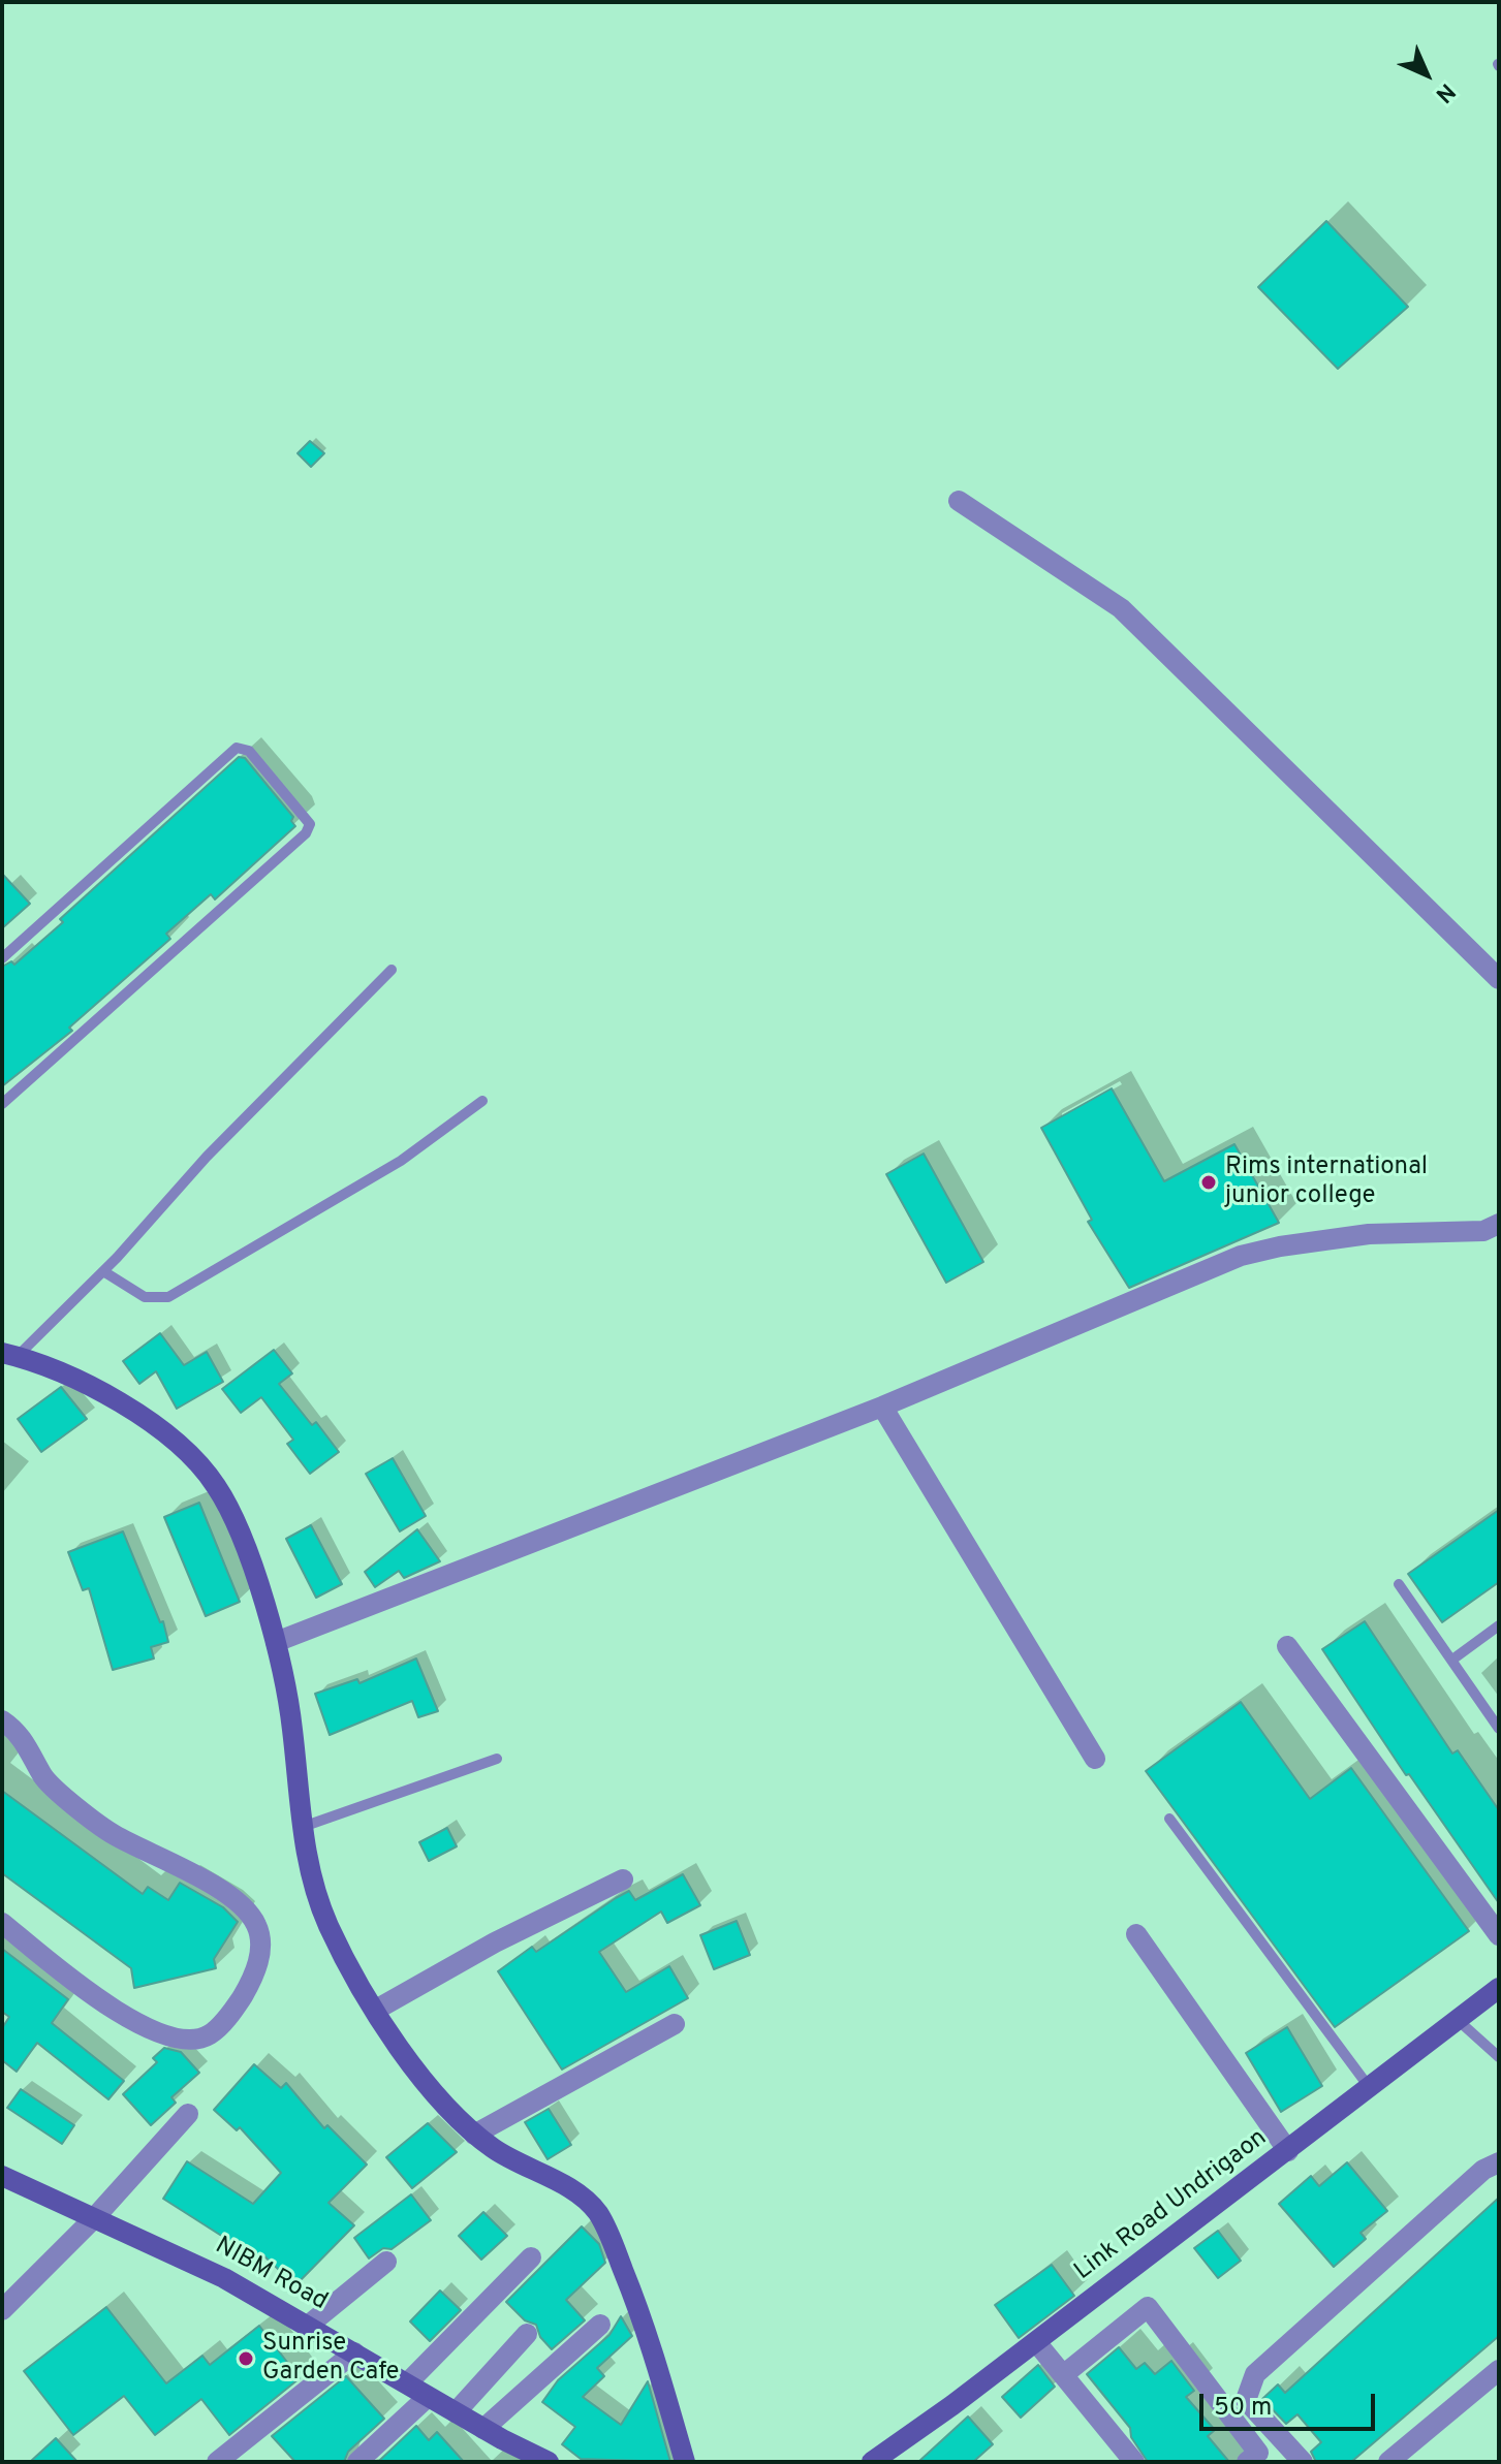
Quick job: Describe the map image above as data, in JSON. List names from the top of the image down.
{
  "streets": {
    "street": ["Link Road Undrigaon", "NIBM Road"]
  },
  "places": ["Rims international junior college", "Sunrise Garden Cafe"],
  "scale_bar": "50 m",
  "north": "bottom right"
}
